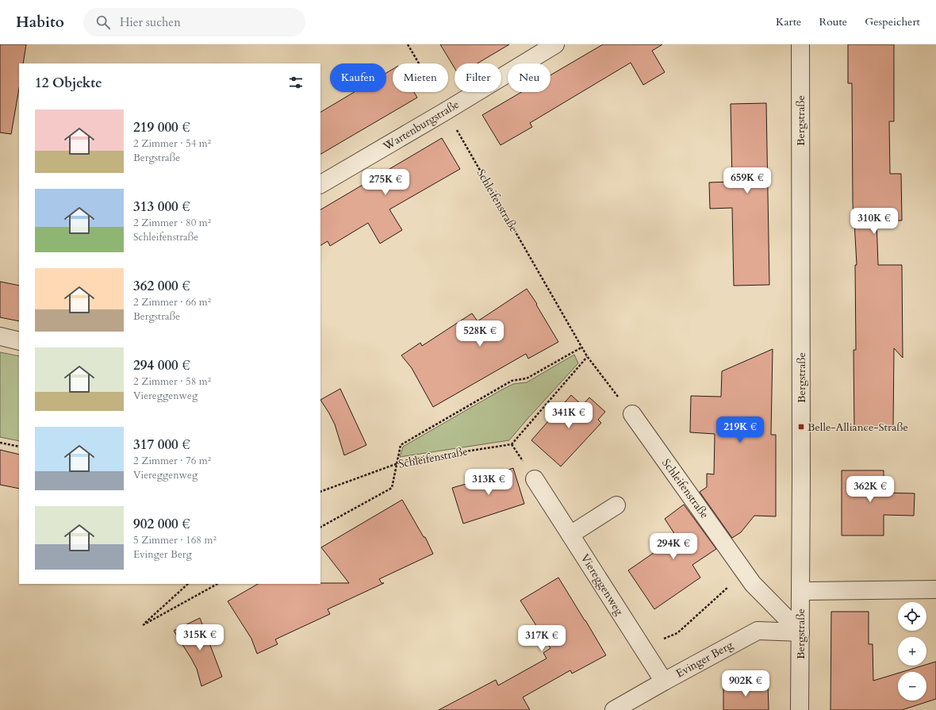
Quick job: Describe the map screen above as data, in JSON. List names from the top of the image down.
{
  "streets": {
    "street": [
      "Bergstraße",
      "Wartenburgstraße",
      "Schleifenstraße",
      "Viereggenweg",
      "Evinger Berg"
    ]
  },
  "crossings": [
    ["Bergstraße", "Schleifenstraße"],
    ["Bergstraße", "Evinger Berg"],
    ["Wartenburgstraße", "Schleifenstraße"],
    ["Schleifenstraße", "Evinger Berg"],
    ["Viereggenweg", "Evinger Berg"]
  ],
  "places": {
    "transit": ["Belle-Alliance-Straße"]
  },
  "page": {
    "header": "Habito",
    "search": "Hier suchen",
    "nav": ["Karte", "Route", "Gespeichert"],
    "chip": [
      "Kaufen",
      "Mieten",
      "Filter",
      "Neu"
    ],
    "heading": "12 Objekte",
    "list": [
      {
        "name": "219 000 €",
        "note": "2 Zimmer · 54 m² · Bergstraße"
      },
      {
        "name": "313 000 €",
        "note": "2 Zimmer · 80 m² · Schleifenstraße"
      },
      {
        "name": "362 000 €",
        "note": "2 Zimmer · 66 m² · Bergstraße"
      },
      {
        "name": "294 000 €",
        "note": "2 Zimmer · 58 m² · Viereggenweg"
      },
      {
        "name": "317 000 €",
        "note": "2 Zimmer · 76 m² · Viereggenweg"
      },
      {
        "name": "902 000 €",
        "note": "5 Zimmer · 168 m² · Evinger Berg"
      }
    ],
    "price": [
      "659K €",
      "275K €",
      "310K €",
      "528K €",
      "341K €",
      "219K €",
      "313K €",
      "362K €",
      "294K €",
      "315K €",
      "317K €",
      "902K €"
    ],
    "map_buttons": ["+", "−"]
  }
}
